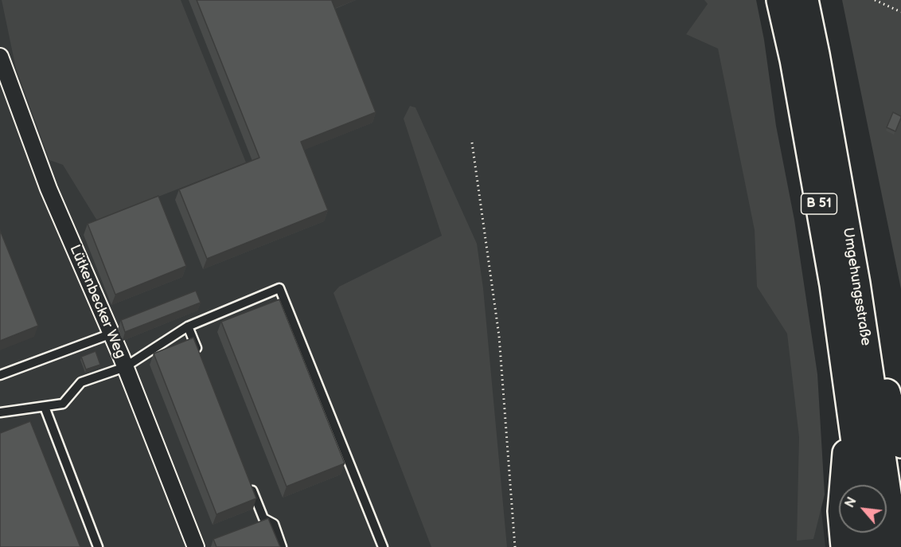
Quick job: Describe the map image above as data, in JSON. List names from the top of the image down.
{
  "streets": {
    "highway": ["B 51", "Umgehungsstraße"],
    "street": ["Lütkenbecker Weg"]
  },
  "crossings": [
    ["B 51", "Umgehungsstraße"]
  ],
  "north": "top left"
}
